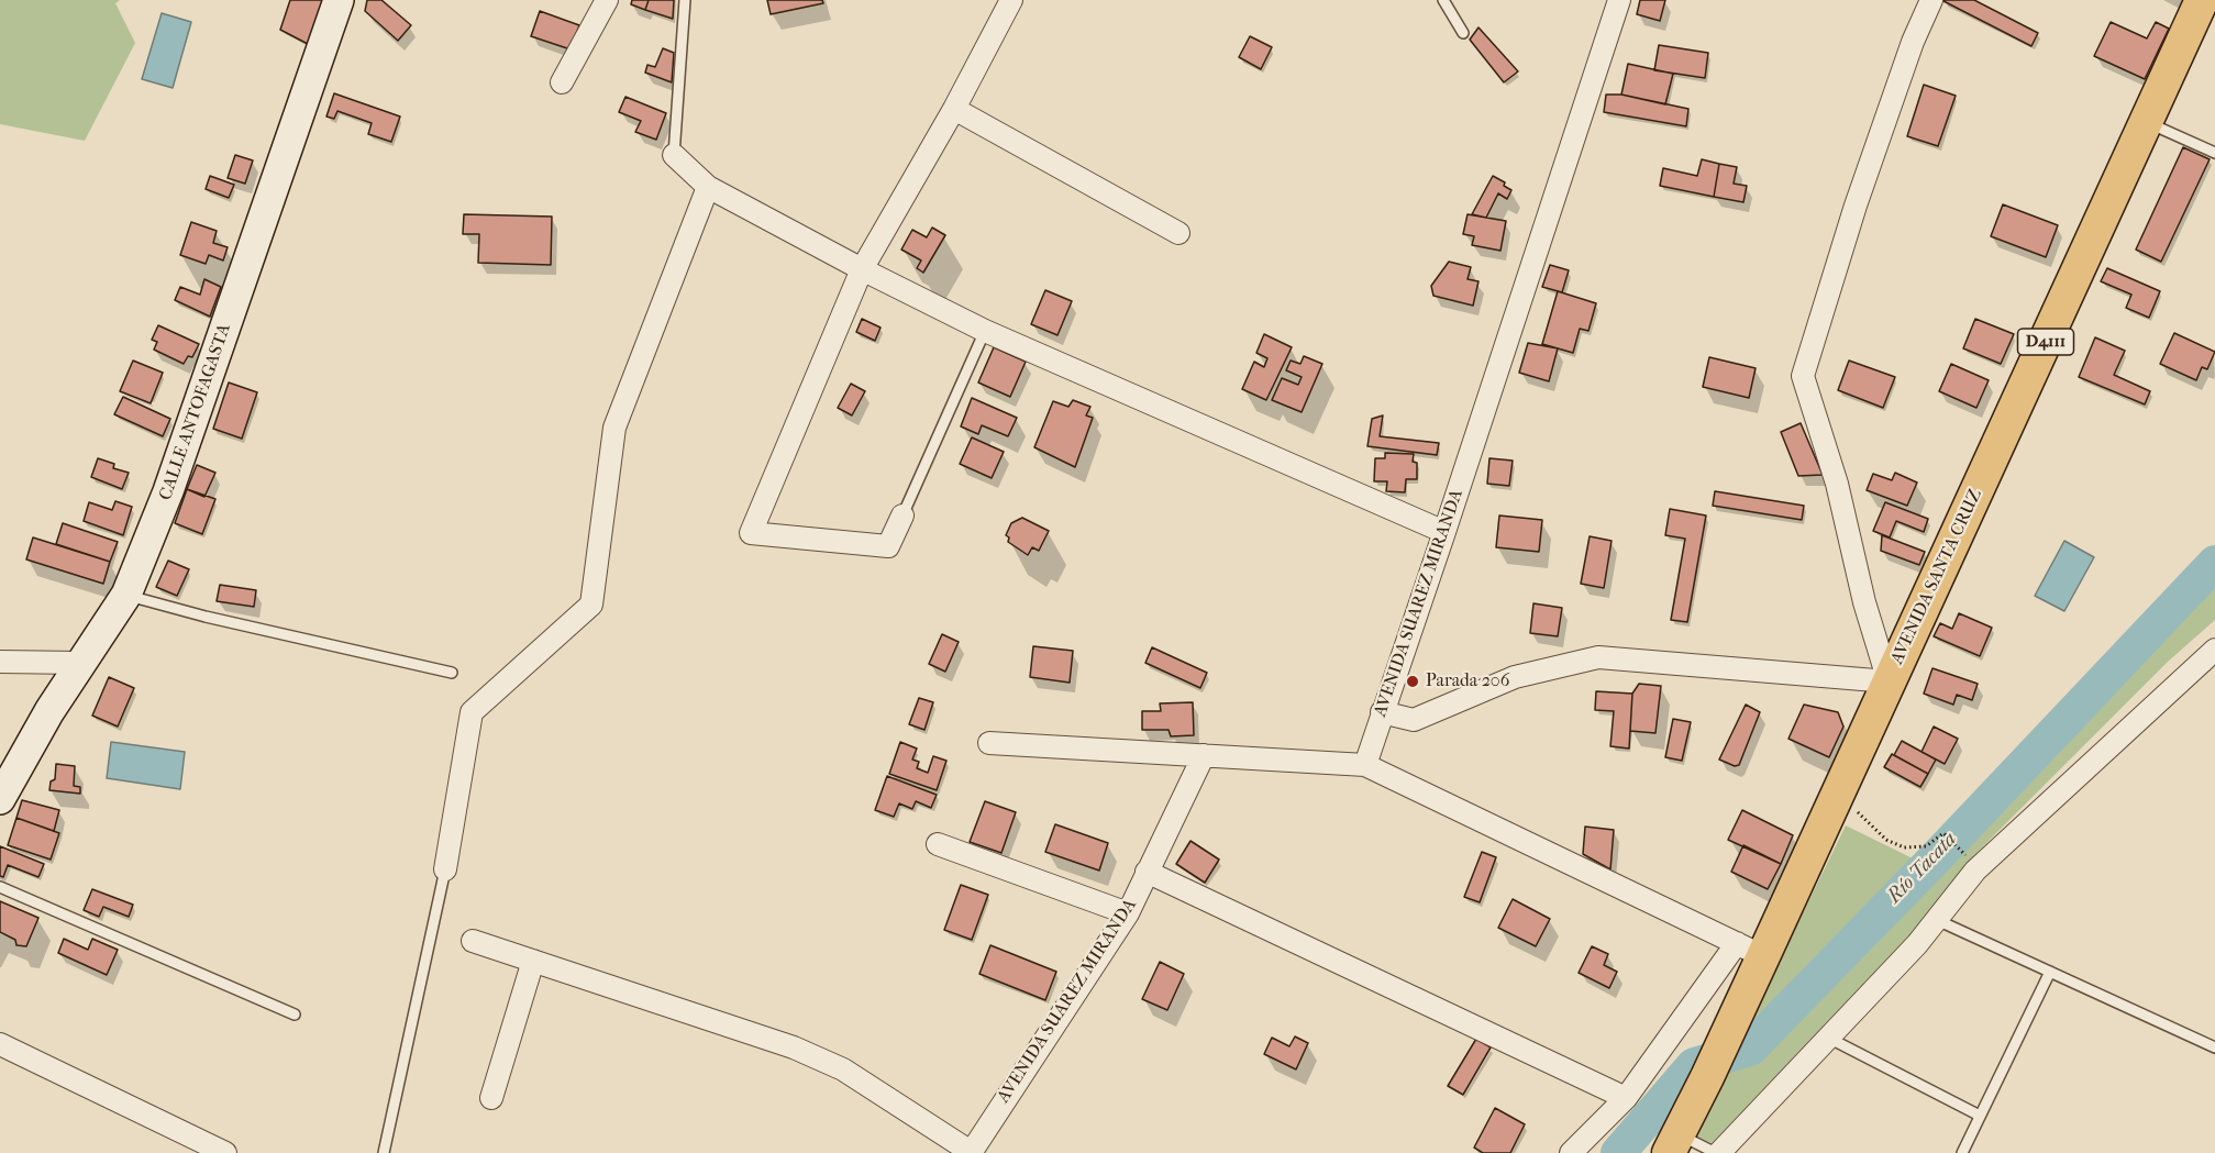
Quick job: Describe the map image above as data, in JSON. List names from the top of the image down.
{
  "streets": {
    "main road": ["D4111", "CALLE ANTOFAGASTA", "AVENIDA SANTA CRUZ"],
    "street": ["AVENIDA SUAREZ MIRANDA"]
  },
  "water": ["Río Tacata"],
  "places": ["Parada 206"]
}
